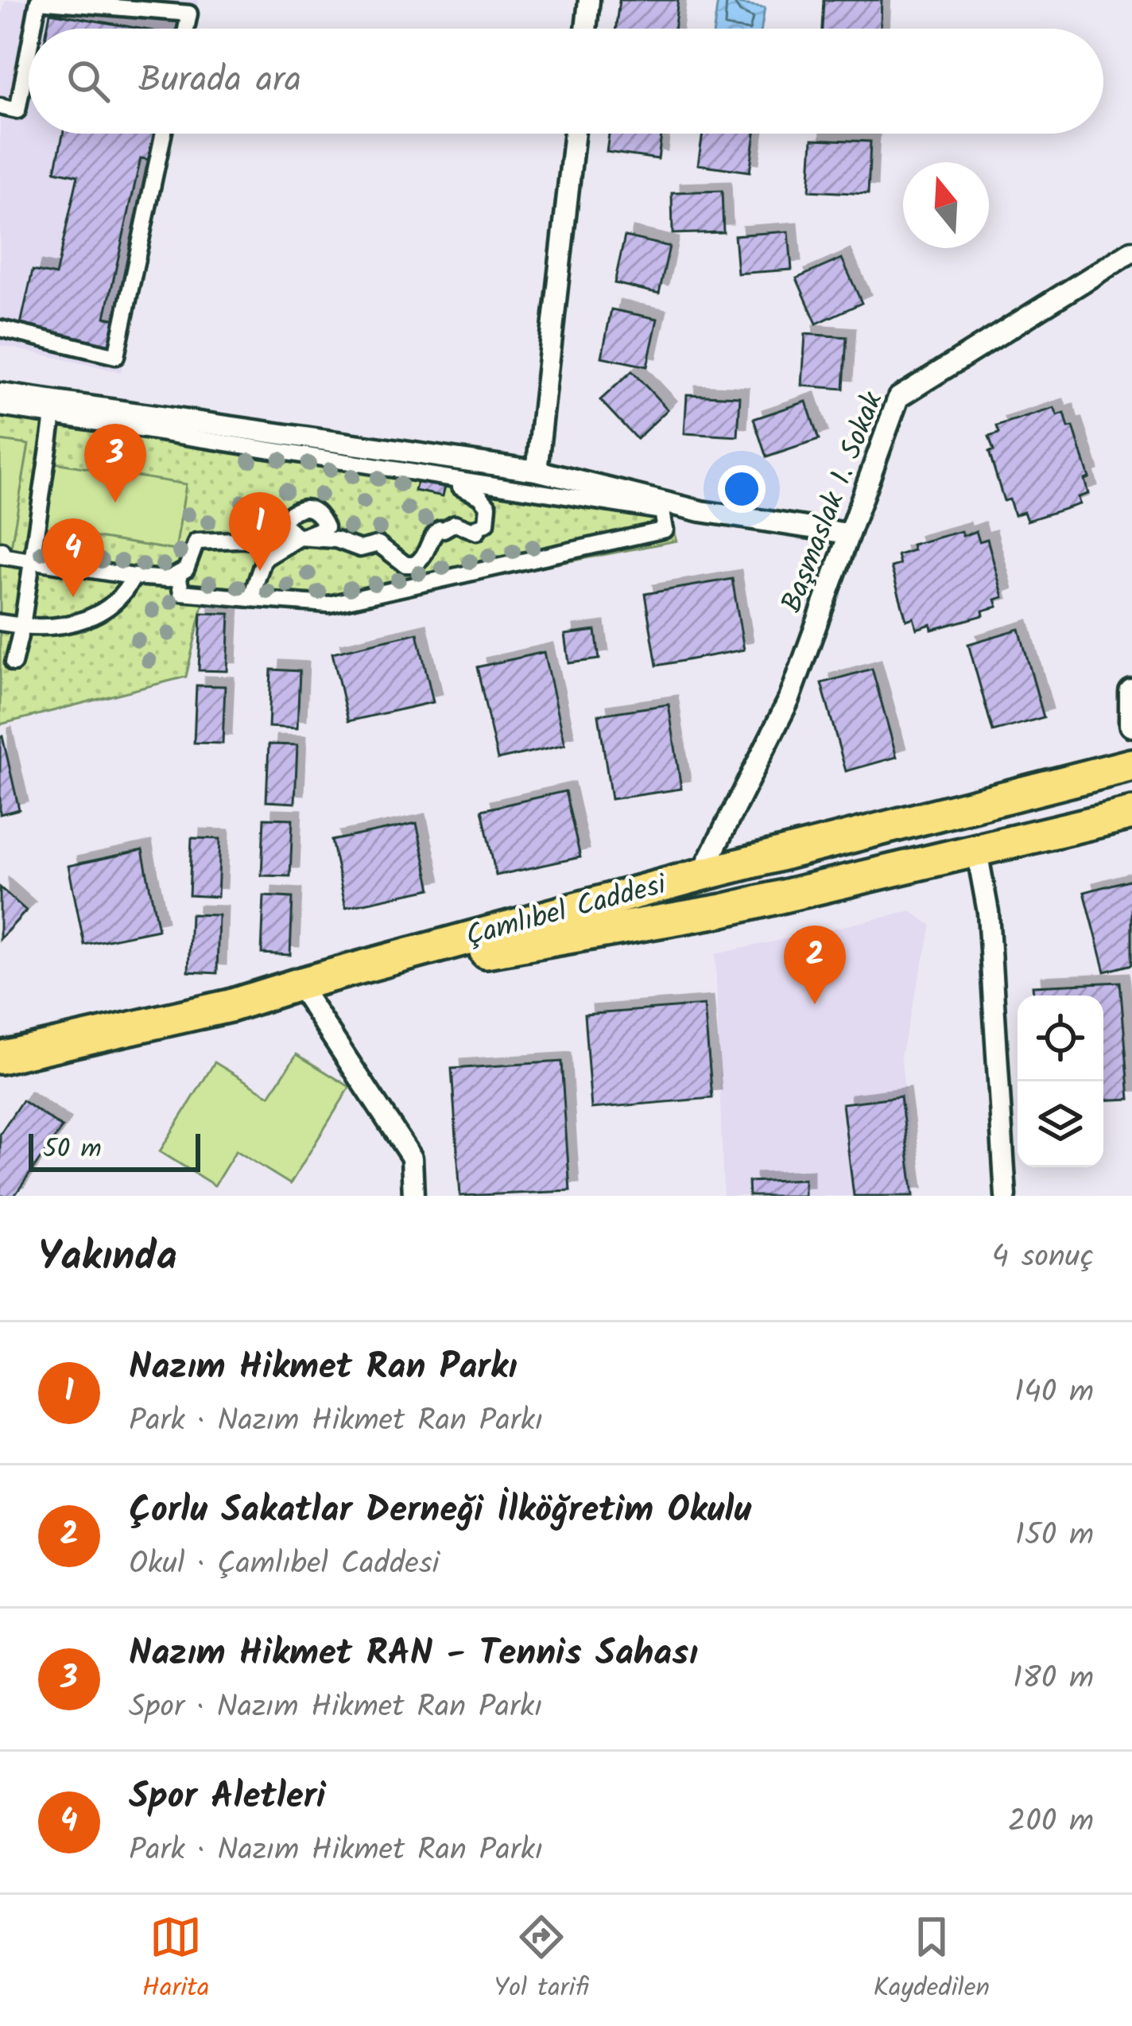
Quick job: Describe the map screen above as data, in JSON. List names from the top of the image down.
{
  "streets": {
    "main road": ["Çamlıbel Caddesi"],
    "street": ["Başmaslak 1. Sokak"]
  },
  "crossings": [
    ["Başmaslak 1. Sokak", "Çamlıbel Caddesi"]
  ],
  "scale_bar": "50 m",
  "north": "top",
  "page": {
    "search": "Burada ara",
    "pins": [
      "3",
      "1",
      "4",
      "2"
    ],
    "scale": "50 m",
    "heading": ["Yakında", "4 sonuç"],
    "list": [
      {
        "mark": "1",
        "name": "Nazım Hikmet Ran Parkı",
        "note": "Park · Nazım Hikmet Ran Parkı",
        "value": "140 m"
      },
      {
        "mark": "2",
        "name": "Çorlu Sakatlar Derneği İlköğretim Okulu",
        "note": "Okul · Çamlıbel Caddesi",
        "value": "150 m"
      },
      {
        "mark": "3",
        "name": "Nazım Hikmet RAN - Tennis Sahası",
        "note": "Spor · Nazım Hikmet Ran Parkı",
        "value": "180 m"
      },
      {
        "mark": "4",
        "name": "Spor Aletleri",
        "note": "Park · Nazım Hikmet Ran Parkı",
        "value": "200 m"
      }
    ],
    "nav": ["Harita", "Yol tarifi", "Kaydedilen"]
  }
}
